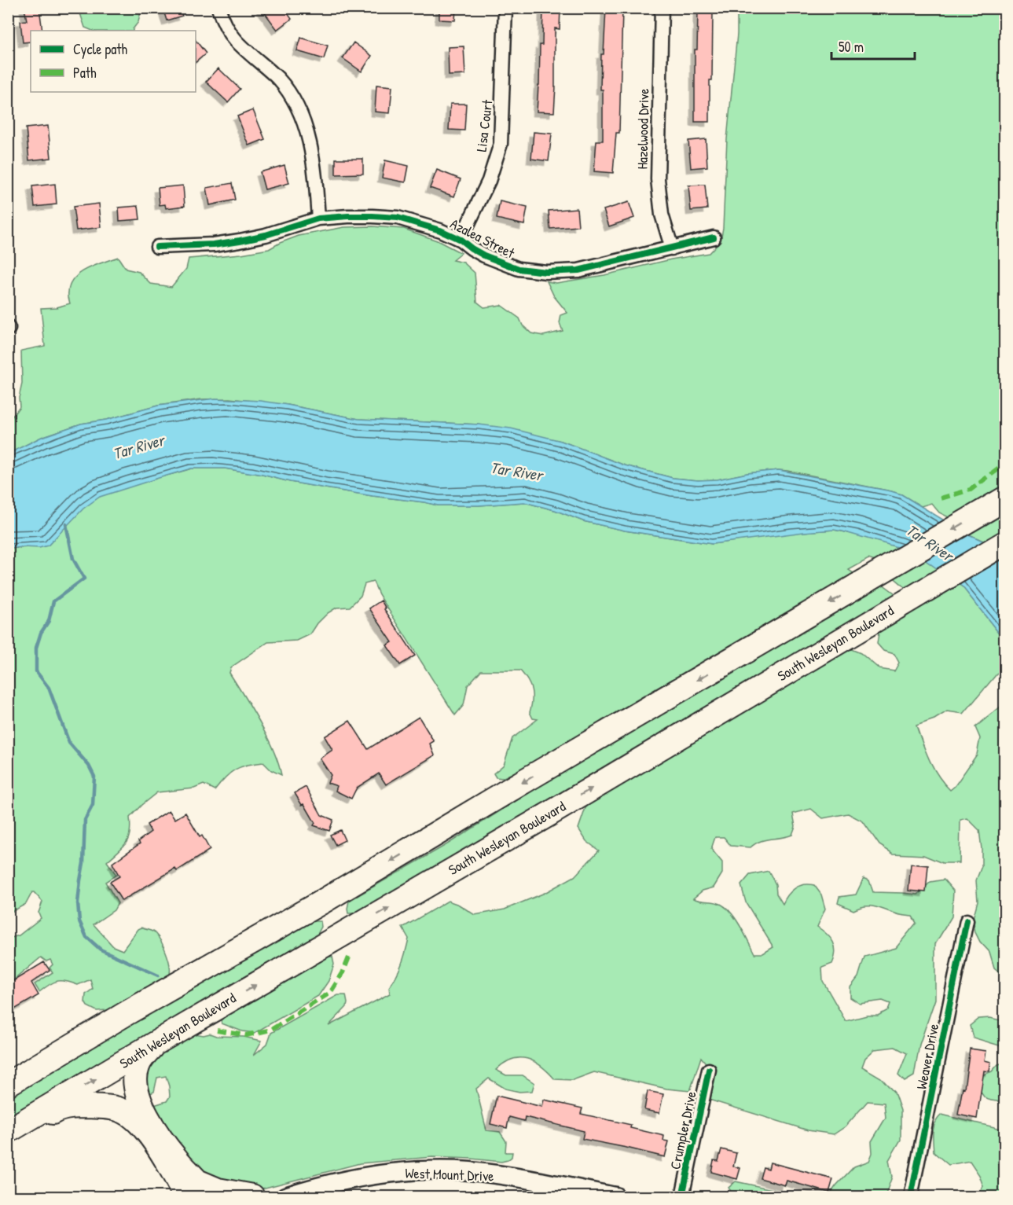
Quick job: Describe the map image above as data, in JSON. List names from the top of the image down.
{
  "streets": {
    "highway": ["South Wesleyan Boulevard"],
    "main road": ["West Mount Drive"],
    "street": [
      "Lisa Court",
      "Hazelwood Drive",
      "Azalea Street",
      "Weaver Drive",
      "Crumpler Drive"
    ]
  },
  "crossings": [
    ["Lisa Court", "Azalea Street"],
    ["Hazelwood Drive", "Azalea Street"]
  ],
  "water": ["Tar River"],
  "legend": ["Cycle path", "Path"],
  "scale_bar": "50 m"
}
